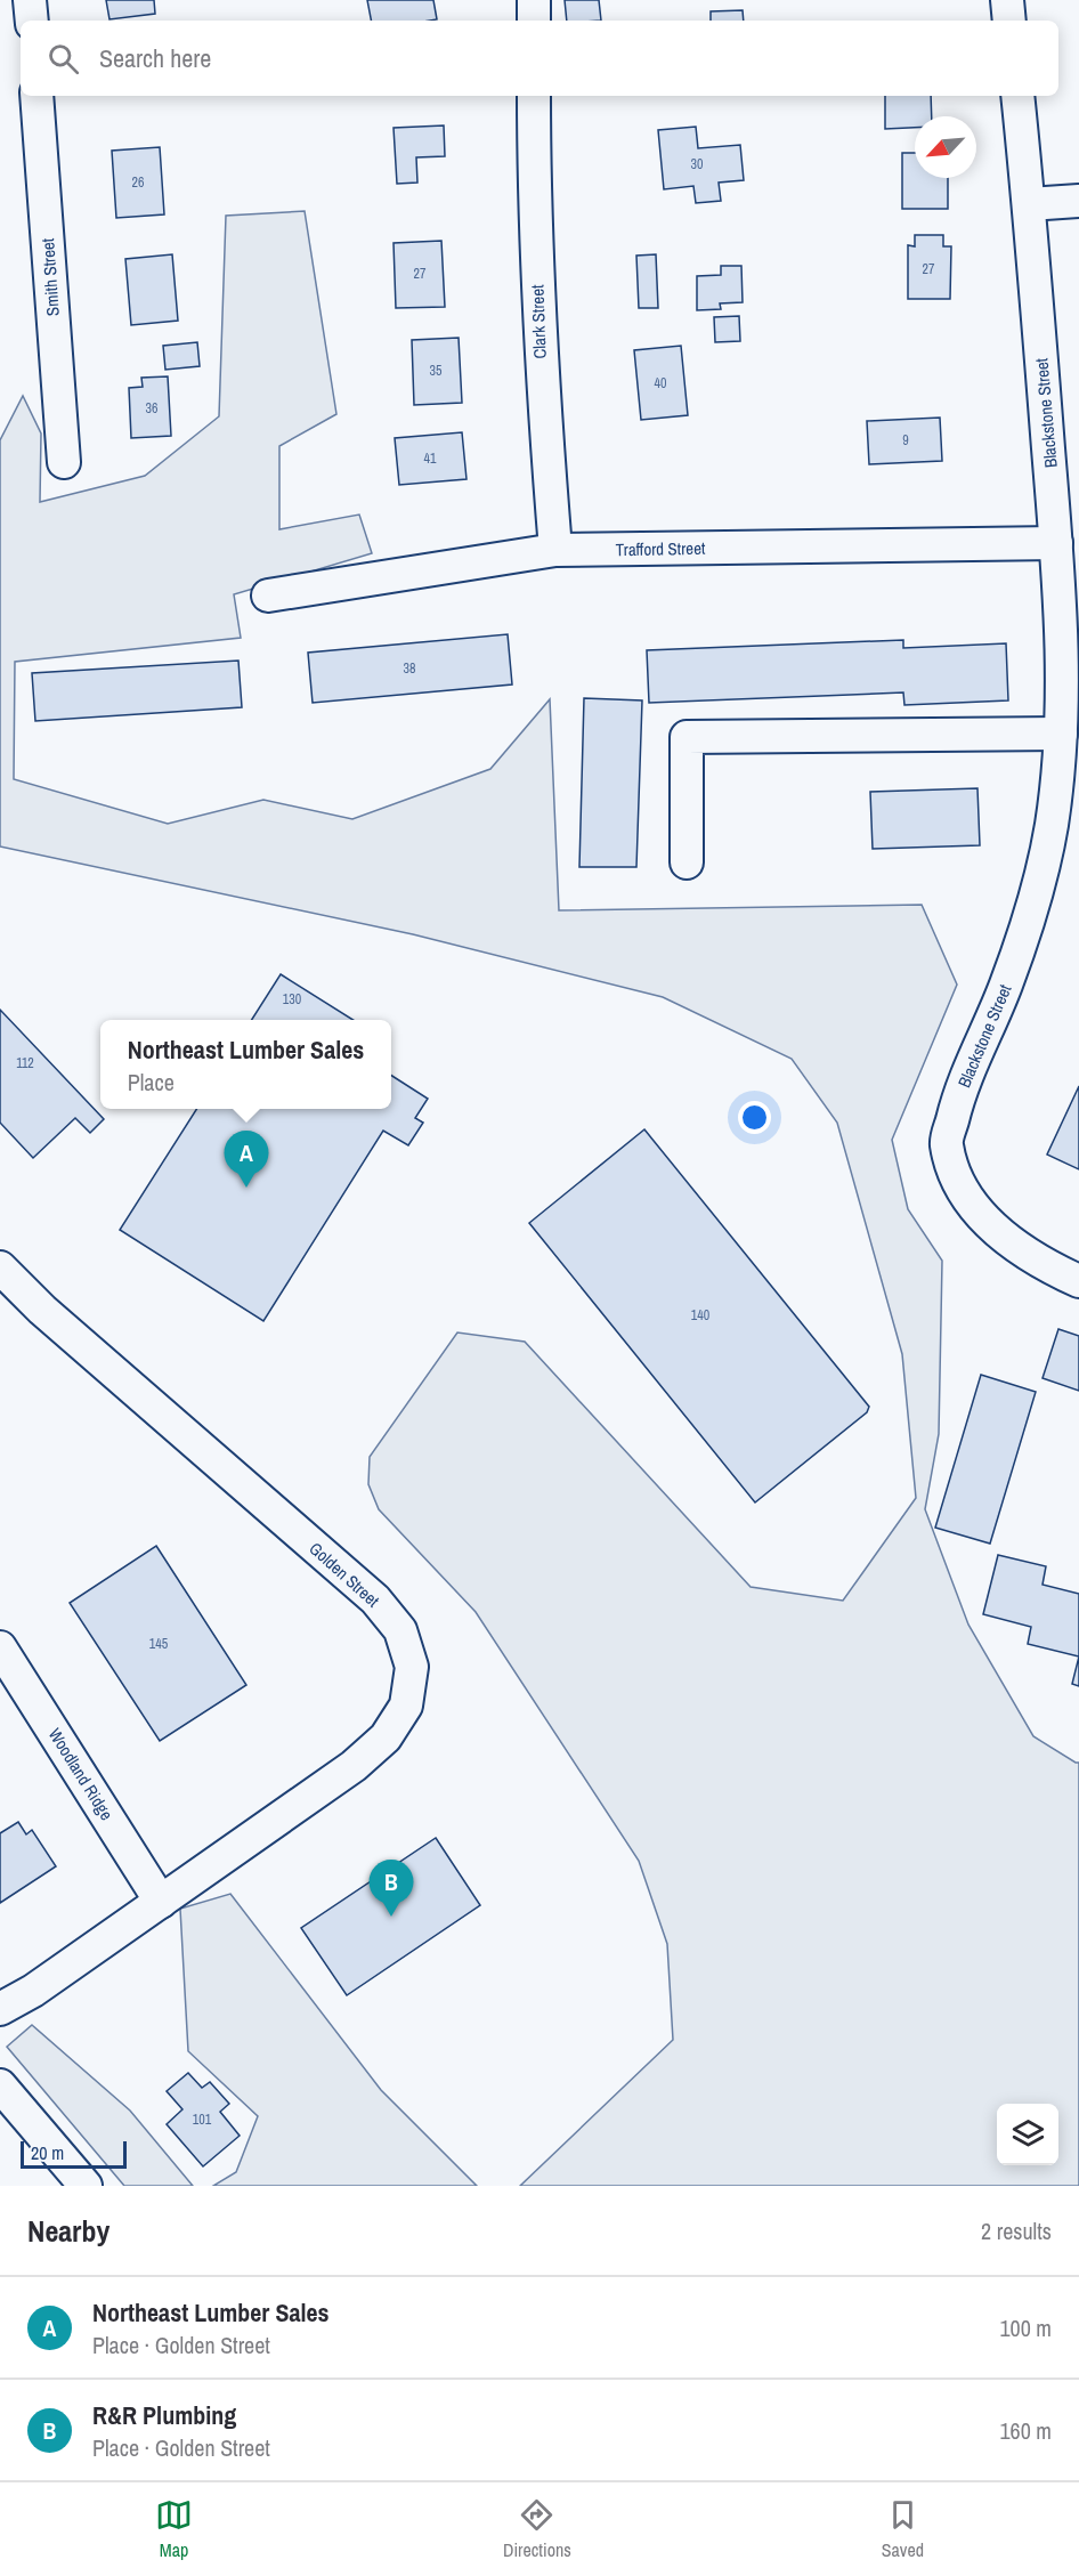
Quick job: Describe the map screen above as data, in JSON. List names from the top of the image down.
{
  "streets": {
    "street": [
      "Smith Street",
      "Clark Street",
      "Blackstone Street",
      "Trafford Street",
      "Golden Street",
      "Woodland Ridge"
    ]
  },
  "crossings": [
    ["Clark Street", "Trafford Street"],
    ["Blackstone Street", "Trafford Street"],
    ["Golden Street", "Woodland Ridge"]
  ],
  "house_numbers": [
    "30",
    "26",
    "27",
    "27",
    "35",
    "40",
    "36",
    "9",
    "41",
    "38",
    "130",
    "112",
    "140",
    "145",
    "101"
  ],
  "scale_bar": "20 m",
  "north": "bottom left",
  "page": {
    "search": "Search here",
    "popup": ["Northeast Lumber Sales", "Place"],
    "pins": ["A", "B"],
    "scale": "20 m",
    "heading": ["Nearby", "2 results"],
    "list": [
      {
        "mark": "A",
        "name": "Northeast Lumber Sales",
        "note": "Place · Golden Street",
        "value": "100 m"
      },
      {
        "mark": "B",
        "name": "R&R Plumbing",
        "note": "Place · Golden Street",
        "value": "160 m"
      }
    ],
    "nav": ["Map", "Directions", "Saved"]
  }
}
